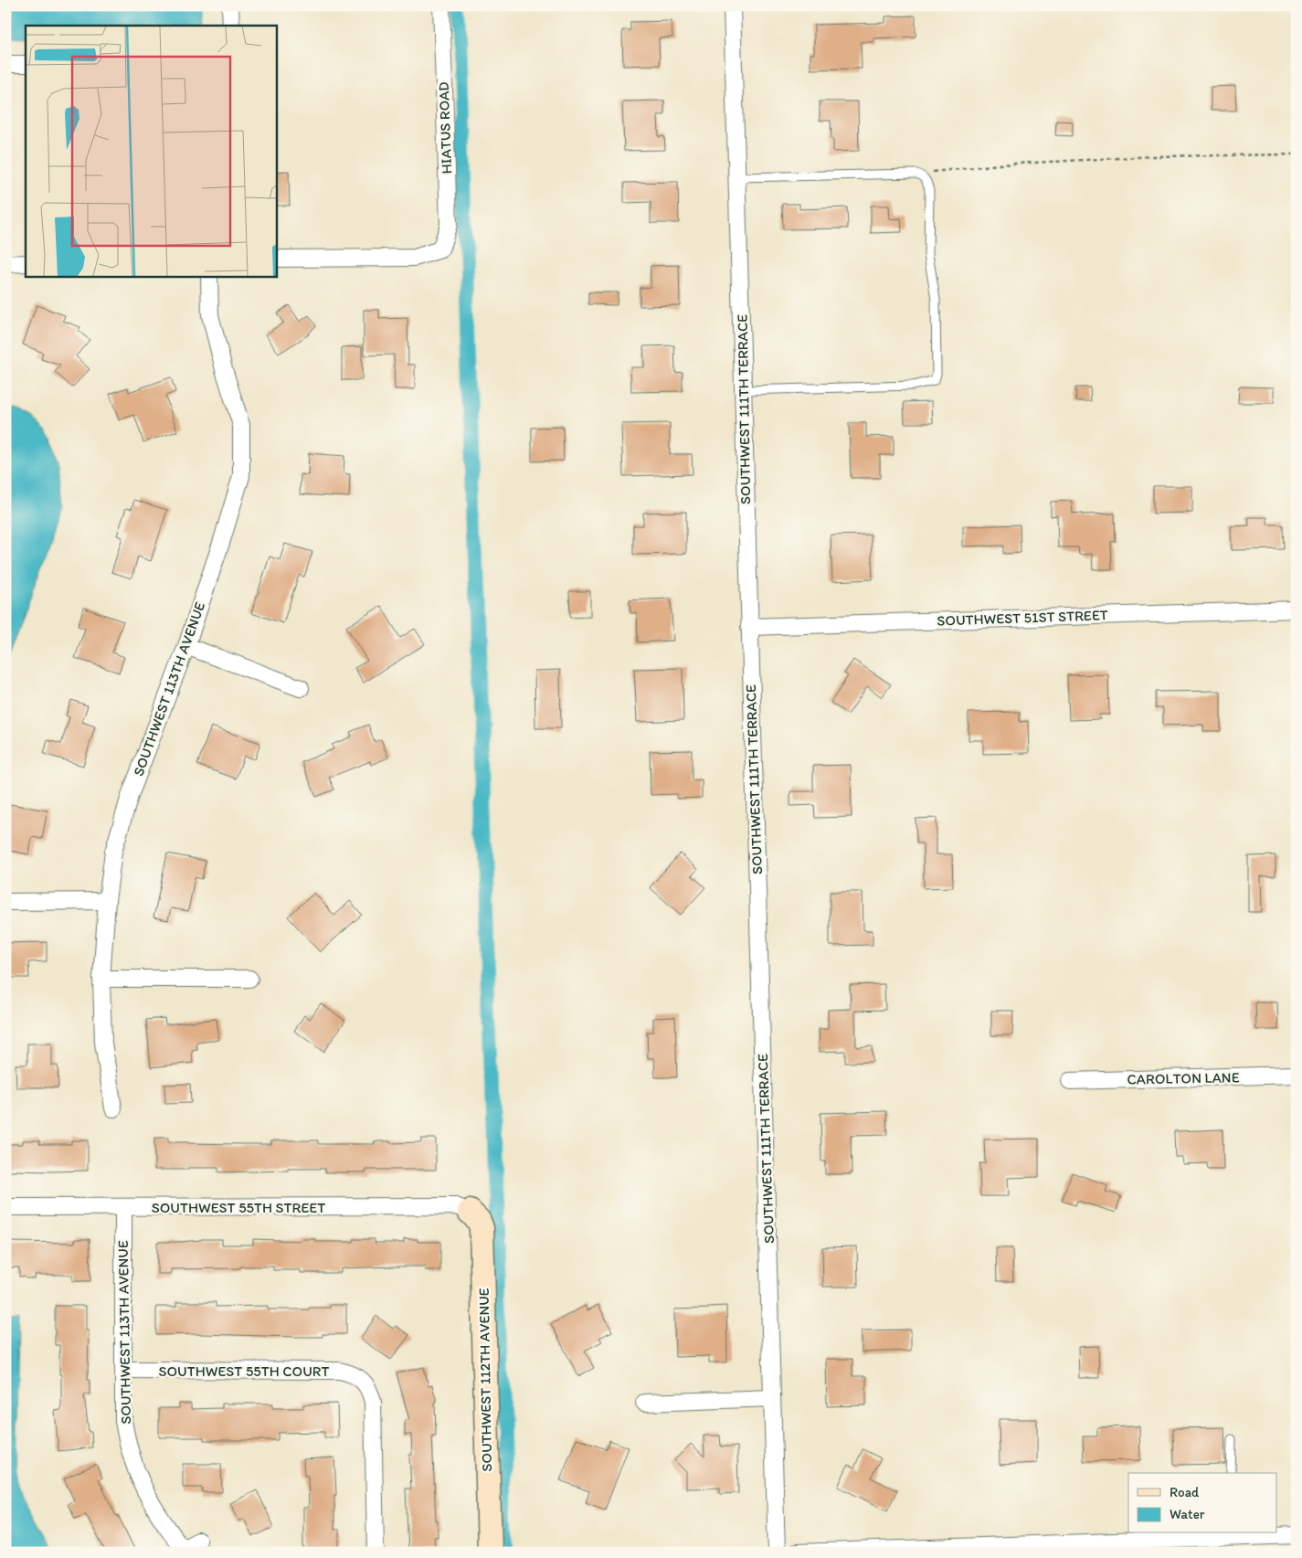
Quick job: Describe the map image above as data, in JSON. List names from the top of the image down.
{
  "streets": {
    "street": [
      "HIATUS ROAD",
      "SOUTHWEST 111TH TERRACE",
      "SOUTHWEST 51ST STREET",
      "SOUTHWEST 113TH AVENUE",
      "CAROLTON LANE",
      "SOUTHWEST 55TH STREET",
      "SOUTHWEST 55TH COURT",
      "SOUTHWEST 112TH AVENUE"
    ]
  },
  "crossings": [
    ["SOUTHWEST 111TH TERRACE", "SOUTHWEST 51ST STREET"],
    ["SOUTHWEST 113TH AVENUE", "SOUTHWEST 55TH STREET"],
    ["SOUTHWEST 113TH AVENUE", "SOUTHWEST 55TH COURT"],
    ["SOUTHWEST 55TH STREET", "SOUTHWEST 112TH AVENUE"]
  ],
  "legend": ["Road", "Water"]
}
